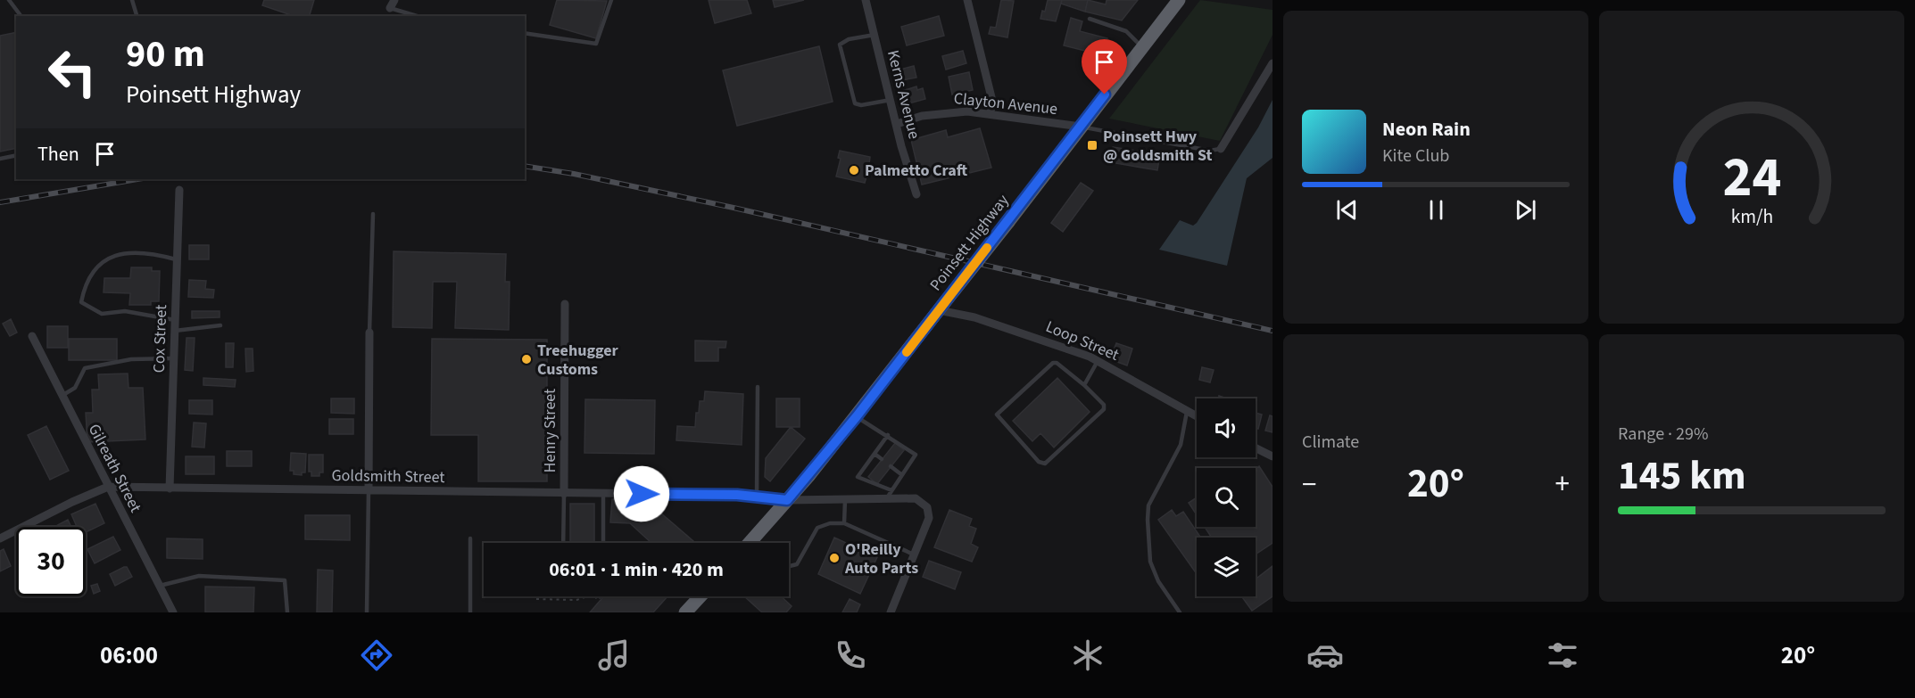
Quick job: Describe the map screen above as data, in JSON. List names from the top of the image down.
{
  "streets": {
    "highway": ["Poinsett Highway"],
    "street": [
      "Kerns Avenue",
      "Clayton Avenue",
      "Cox Street",
      "Loop Street",
      "Henry Street",
      "Gilreath Street",
      "Goldsmith Street"
    ]
  },
  "crossings": [
    ["Kerns Avenue", "Clayton Avenue"],
    ["Clayton Avenue", "Poinsett Highway"],
    ["Poinsett Highway", "Loop Street"],
    ["Poinsett Highway", "Goldsmith Street"],
    ["Cox Street", "Goldsmith Street"],
    ["Henry Street", "Goldsmith Street"],
    ["Gilreath Street", "Goldsmith Street"]
  ],
  "places": {
    "transit": ["Poinsett Hwy @ Goldsmith St"],
    "other": ["Palmetto Craft", "Treehugger Customs", "O'Reilly Auto Parts"]
  },
  "page": {
    "turn": ["90 m", "Poinsett Highway"],
    "song": ["Neon Rain", "Kite Club"],
    "then": "Then",
    "tile": [
      "Climate",
      ["Range · 29%", "145 km"]
    ],
    "heat": ["−", "20°", "+"],
    "limit": "30",
    "trip": "06:01 · 1 min · 420 m",
    "tabs": ["06:00", "20°"],
    "gauge": ["24", "km/h"]
  }
}
